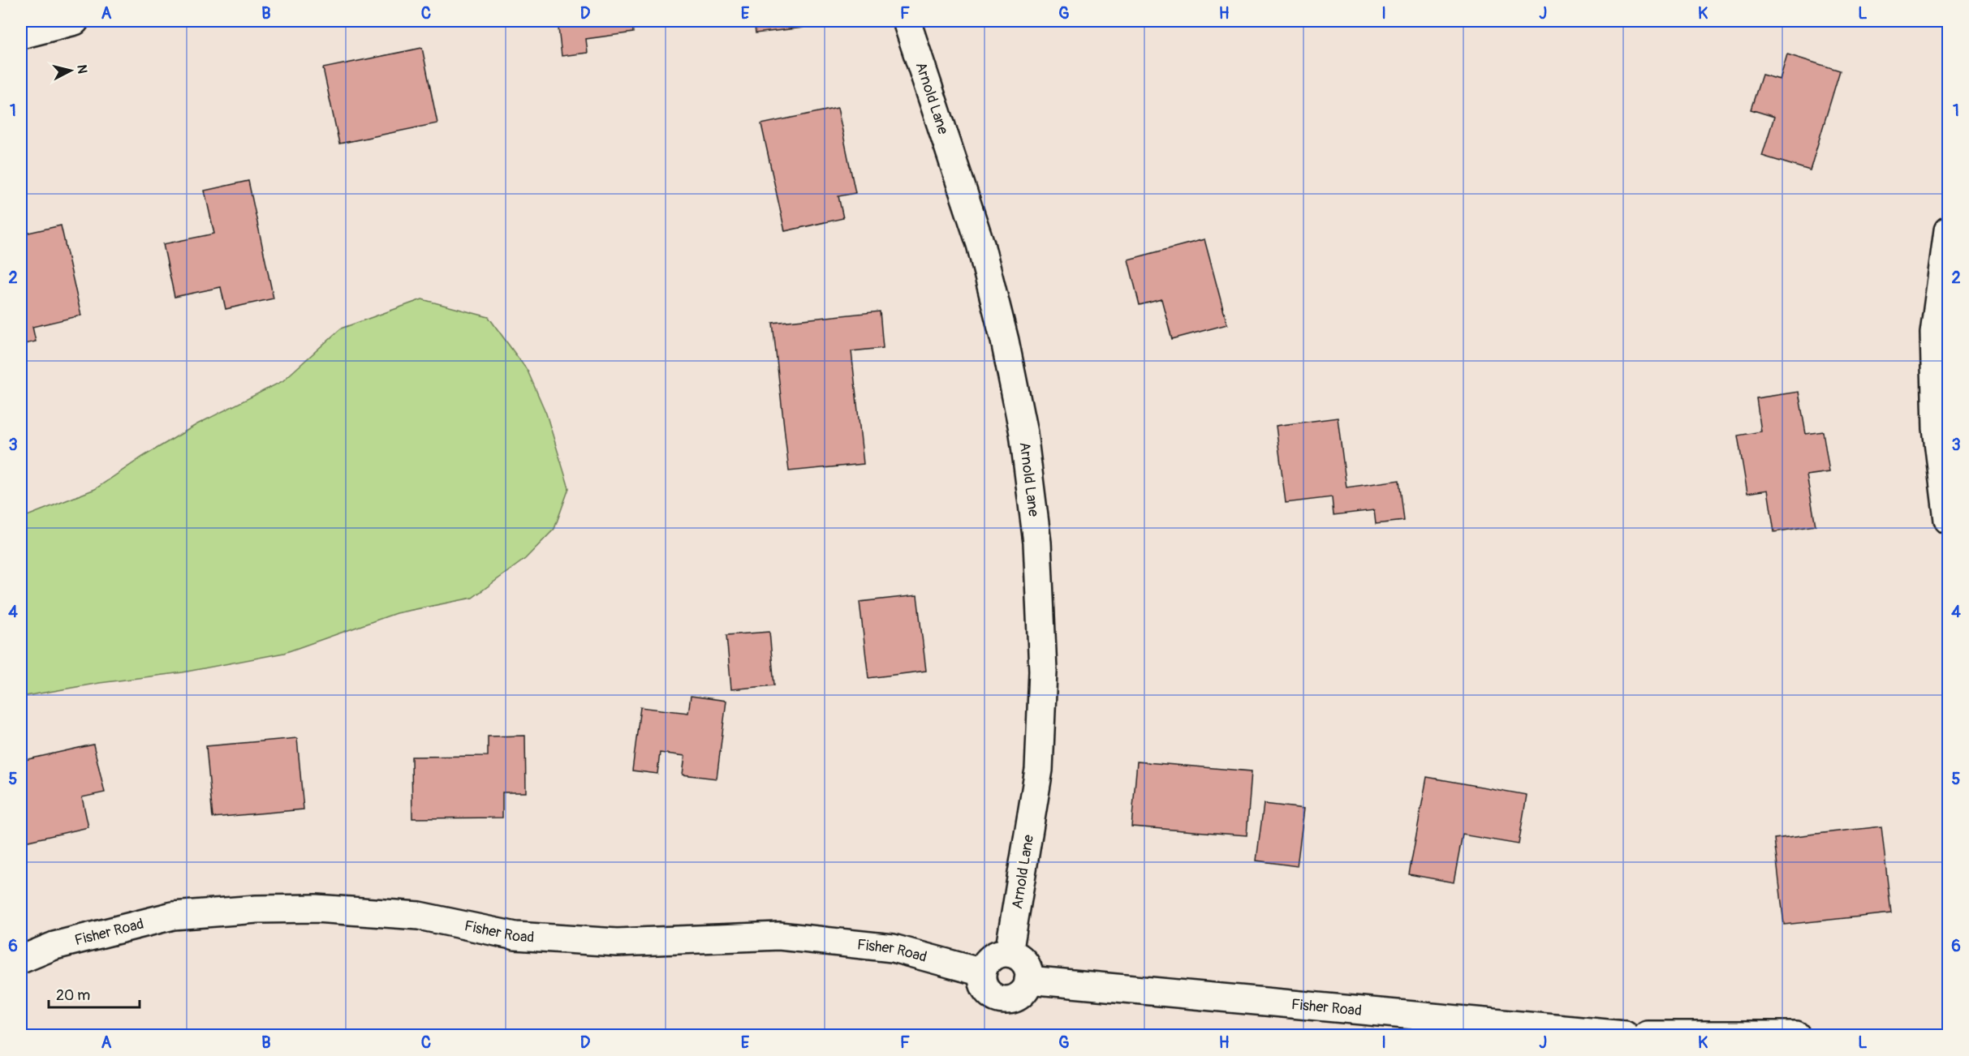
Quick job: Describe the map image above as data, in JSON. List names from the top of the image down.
{
  "streets": {
    "street": ["Arnold Lane", "Fisher Road"]
  },
  "crossings": [
    ["Arnold Lane", "Fisher Road"]
  ],
  "scale_bar": "20 m",
  "north": "right",
  "grid": {
    "columns": [
      "A",
      "B",
      "C",
      "D",
      "E",
      "F",
      "G",
      "H",
      "I",
      "J",
      "K",
      "L"
    ],
    "rows": [
      "1",
      "2",
      "3",
      "4",
      "5",
      "6"
    ]
  }
}
